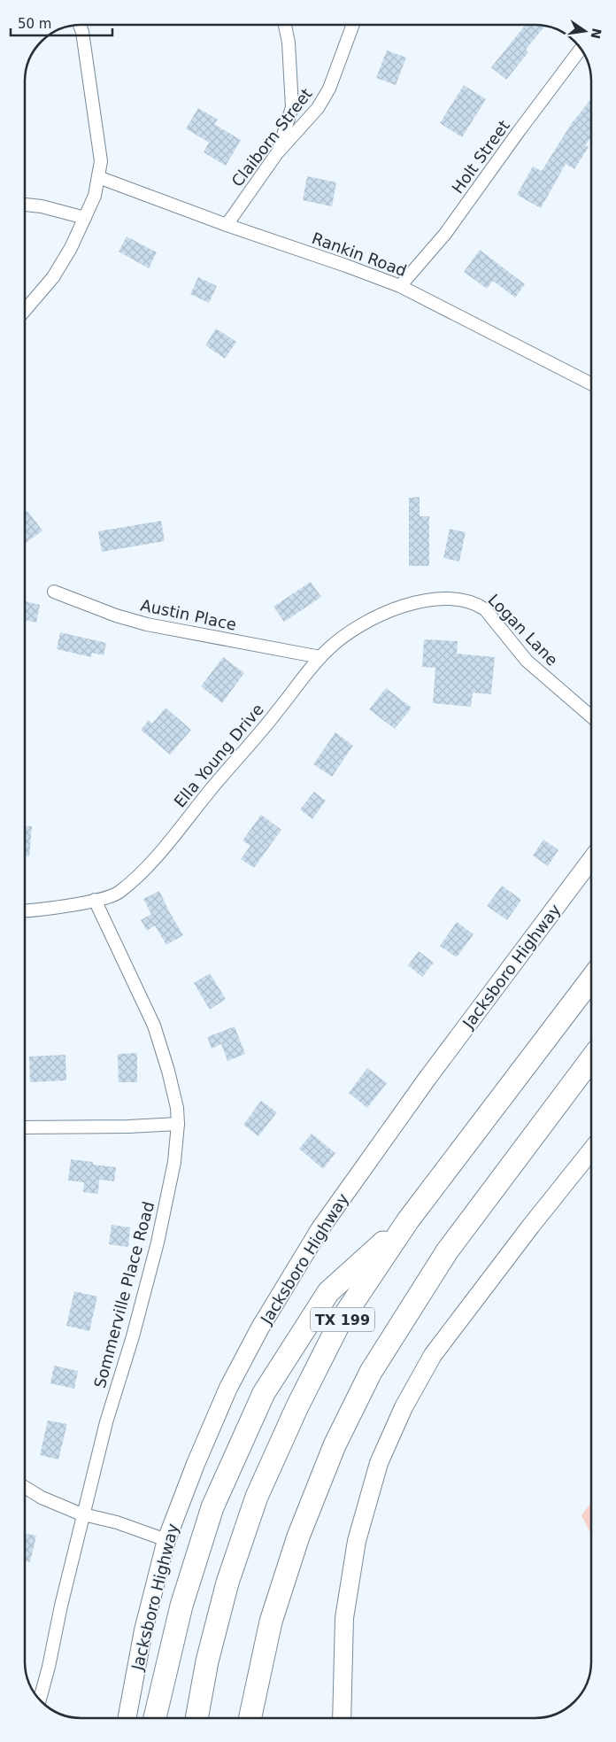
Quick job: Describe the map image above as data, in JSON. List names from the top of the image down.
{
  "streets": {
    "highway": ["TX 199"],
    "main road": ["Jacksboro Highway"],
    "street": [
      "Claiborn Street",
      "Holt Street",
      "Rankin Road",
      "Austin Place",
      "Logan Lane",
      "Ella Young Drive",
      "Sommerville Place Road"
    ]
  },
  "crossings": [
    ["Claiborn Street", "Rankin Road"],
    ["Holt Street", "Rankin Road"],
    ["Austin Place", "Ella Young Drive"],
    ["Logan Lane", "Ella Young Drive"],
    ["Ella Young Drive", "Sommerville Place Road"]
  ],
  "scale_bar": "50 m",
  "north": "right"
}
